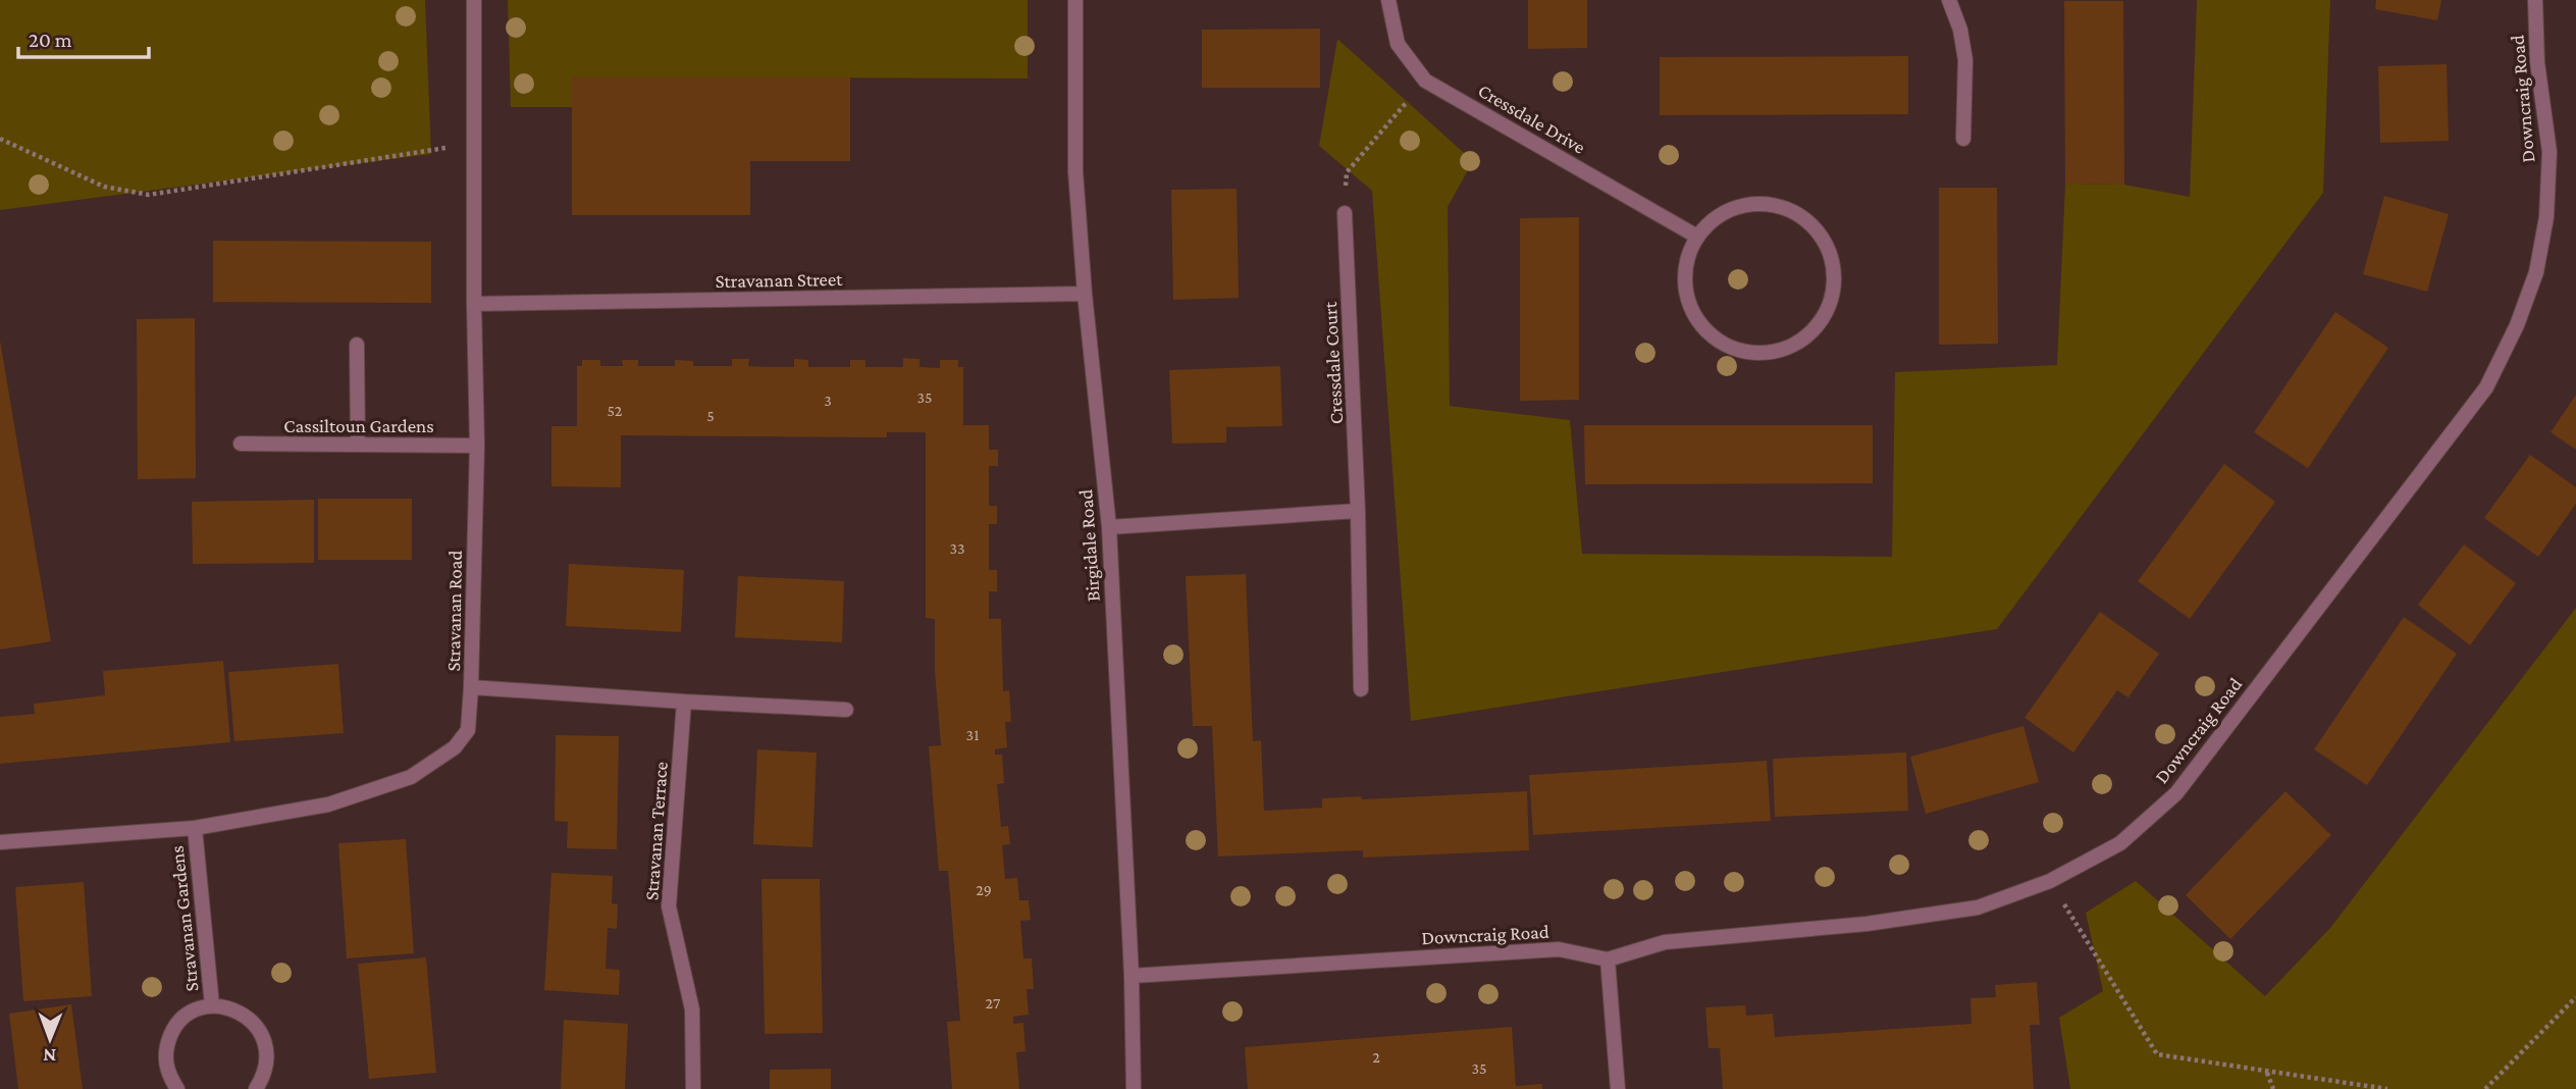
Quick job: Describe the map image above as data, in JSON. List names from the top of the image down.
{
  "streets": {
    "street": [
      "Downcraig Road",
      "Cressdale Drive",
      "Stravanan Street",
      "Cressdale Court",
      "Cassiltoun Gardens",
      "Birgidale Road",
      "Stravanan Road",
      "Stravanan Terrace",
      "Stravanan Gardens"
    ]
  },
  "crossings": [
    ["Downcraig Road", "Birgidale Road"],
    ["Stravanan Street", "Birgidale Road"],
    ["Stravanan Street", "Stravanan Road"],
    ["Cassiltoun Gardens", "Stravanan Road"],
    ["Stravanan Road", "Stravanan Gardens"]
  ],
  "house_numbers": [
    "35",
    "3",
    "52",
    "5",
    "33",
    "31",
    "29",
    "27",
    "2",
    "35"
  ],
  "scale_bar": "20 m",
  "north": "bottom"
}
